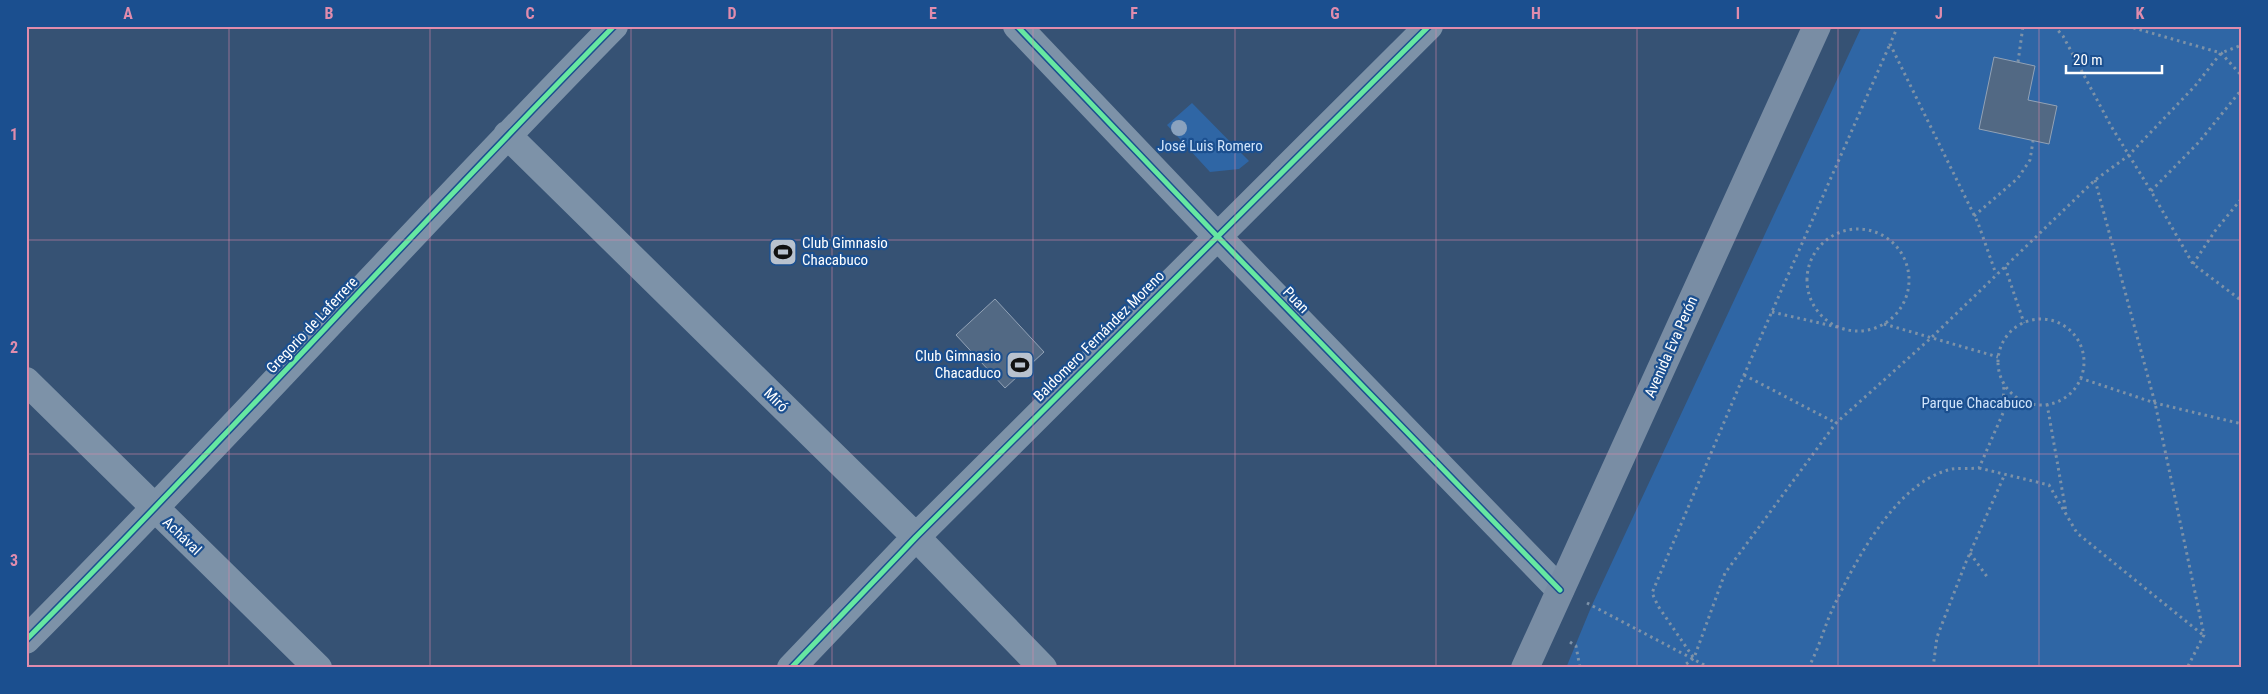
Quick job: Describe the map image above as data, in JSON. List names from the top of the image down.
{
  "streets": {
    "main road": ["Avenida Eva Perón"],
    "street": [
      "Puan",
      "Gregorio de Laferrere",
      "Baldomero Fernández Moreno",
      "Miró",
      "Achával"
    ]
  },
  "crossings": [
    ["Puan", "Baldomero Fernández Moreno"],
    ["Puan", "Avenida Eva Perón"],
    ["Gregorio de Laferrere", "Miró"],
    ["Gregorio de Laferrere", "Achával"],
    ["Baldomero Fernández Moreno", "Miró"]
  ],
  "parks": ["José Luis Romero", "Parque Chacabuco"],
  "places": {
    "sports": ["Club Gimnasio Chacabuco", "Club Gimnasio Chacaduco"]
  },
  "scale_bar": "20 m",
  "grid": {
    "columns": [
      "A",
      "B",
      "C",
      "D",
      "E",
      "F",
      "G",
      "H",
      "I",
      "J",
      "K"
    ],
    "rows": ["1", "2", "3"]
  }
}
